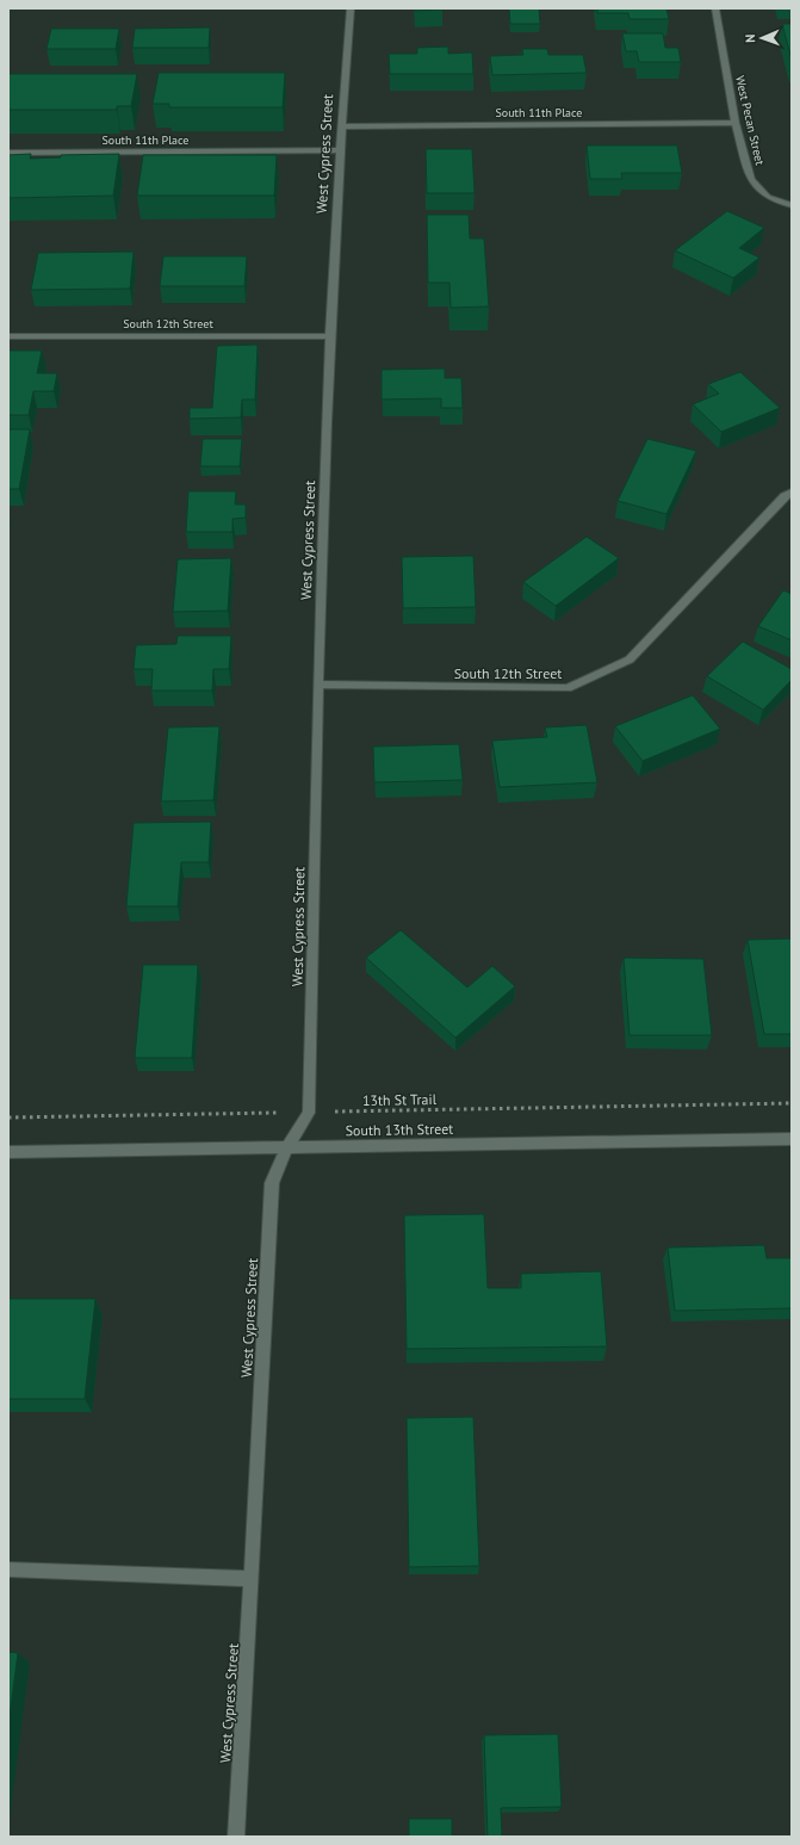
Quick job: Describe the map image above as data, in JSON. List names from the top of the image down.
{
  "streets": {
    "street": [
      "South 11th Place",
      "West Pecan Street",
      "West Cypress Street",
      "South 12th Street",
      "South 13th Street"
    ],
    "path": ["13th St Trail"]
  },
  "crossings": [
    ["South 11th Place", "West Pecan Street"],
    ["South 11th Place", "West Cypress Street"],
    ["West Cypress Street", "South 12th Street"],
    ["West Cypress Street", "13th St Trail"],
    ["West Cypress Street", "South 13th Street"]
  ],
  "north": "left"
}
